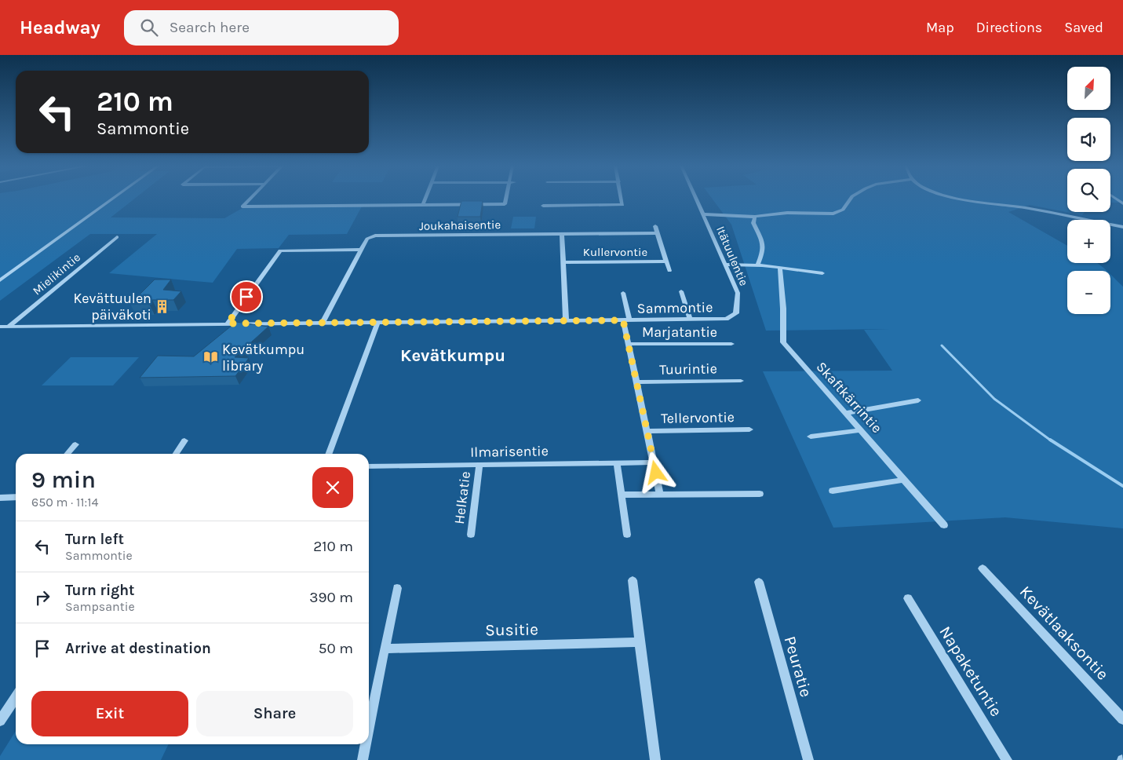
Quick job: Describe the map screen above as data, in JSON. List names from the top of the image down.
{
  "streets": {
    "street": [
      "Joukahaisentie",
      "Kullervontie",
      "Itätuulentie",
      "Mielikintie",
      "Sammontie",
      "Marjatantie",
      "Tuurintie",
      "Skaftkärrintie",
      "Tellervontie",
      "Ilmarisentie",
      "Helkatie",
      "Susitie",
      "Kevätlaaksontie",
      "Peuratie",
      "Napaketuntie"
    ]
  },
  "crossings": [
    ["Joukahaisentie", "Kullervontie"],
    ["Joukahaisentie", "Sammontie"],
    ["Itätuulentie", "Sammontie"],
    ["Mielikintie", "Sammontie"],
    ["Ilmarisentie", "Helkatie"]
  ],
  "districts": ["Kevätkumpu"],
  "places": {
    "building": ["Kevättuulen päiväkoti"],
    "library": ["Kevätkumpu library"]
  },
  "north": "top right",
  "page": {
    "header": "Headway",
    "search": "Search here",
    "nav": ["Map", "Directions", "Saved"],
    "map_buttons": ["+", "−"],
    "turn": ["210 m", "Sammontie"],
    "heading": ["9 min", "650 m · 11:14"],
    "list": [
      {
        "name": "Turn left",
        "note": "Sammontie",
        "value": "210 m"
      },
      {
        "name": "Turn right",
        "note": "Sampsantie",
        "value": "390 m"
      },
      {
        "name": "Arrive at destination",
        "value": "50 m"
      }
    ],
    "buttons": ["Exit", "Share"]
  }
}
